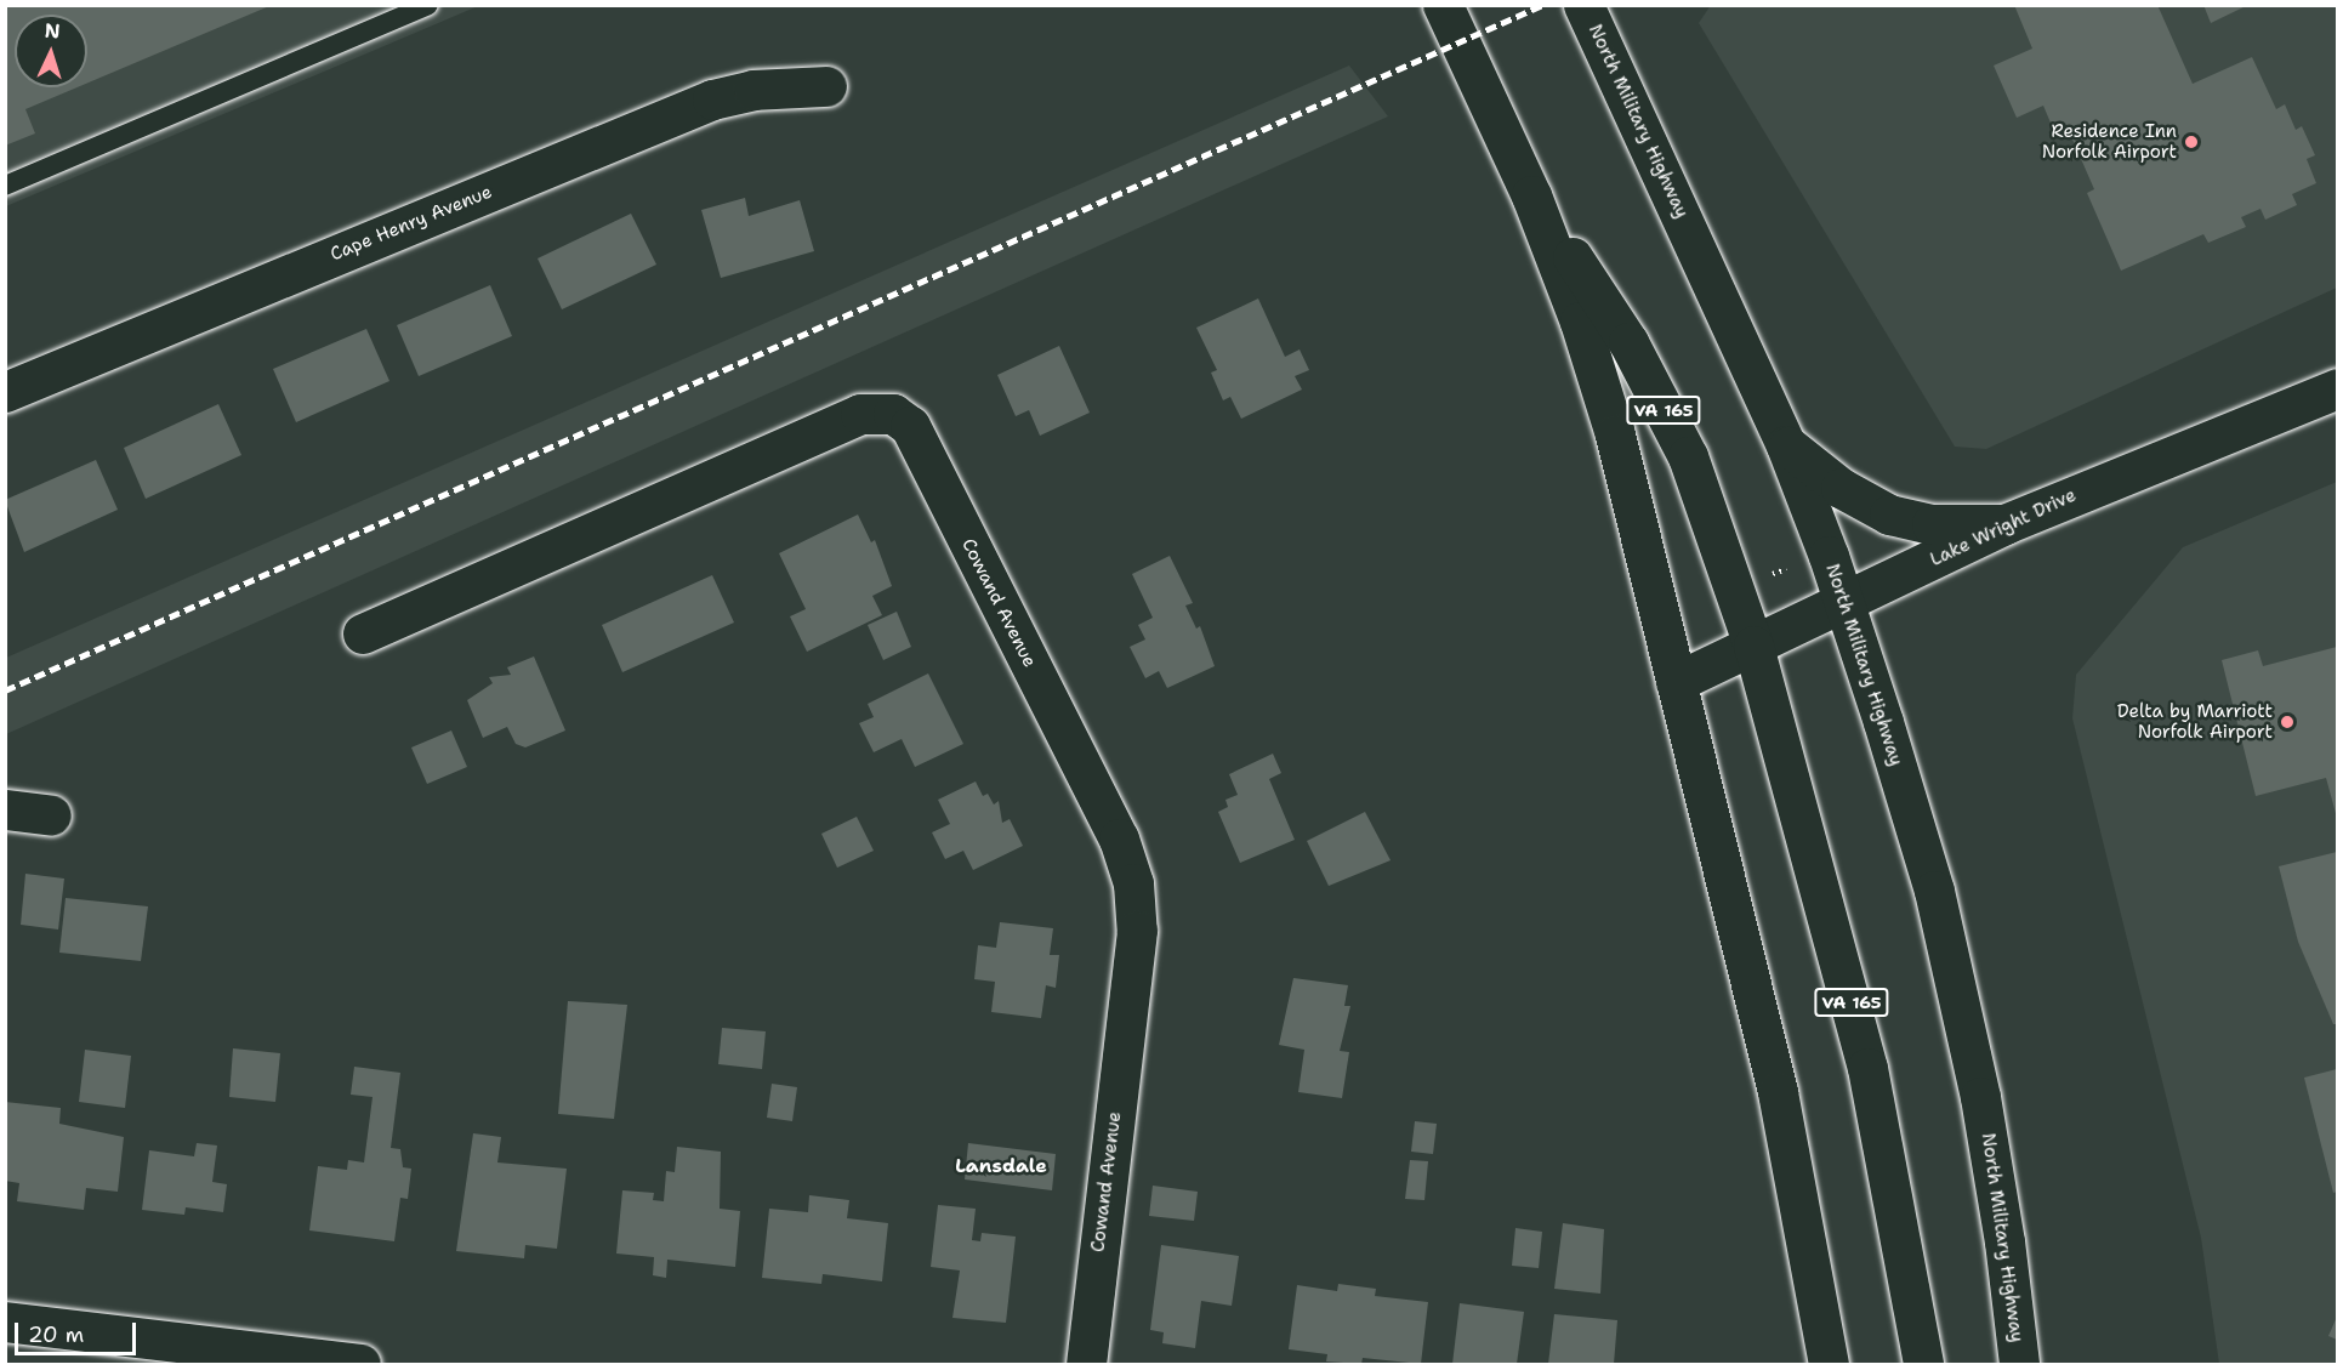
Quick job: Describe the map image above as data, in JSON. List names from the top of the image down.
{
  "streets": {
    "main road": [
      "North Military Highway",
      "Cape Henry Avenue",
      "VA 165",
      "Lake Wright Drive",
      "Cowand Avenue"
    ]
  },
  "crossings": [
    ["North Military Highway", "Lake Wright Drive"],
    ["VA 165", "Lake Wright Drive"]
  ],
  "districts": ["Lansdale"],
  "places": ["Residence Inn Norfolk Airport", "Delta by Marriott Norfolk Airport"],
  "scale_bar": "20 m",
  "north": "top"
}
